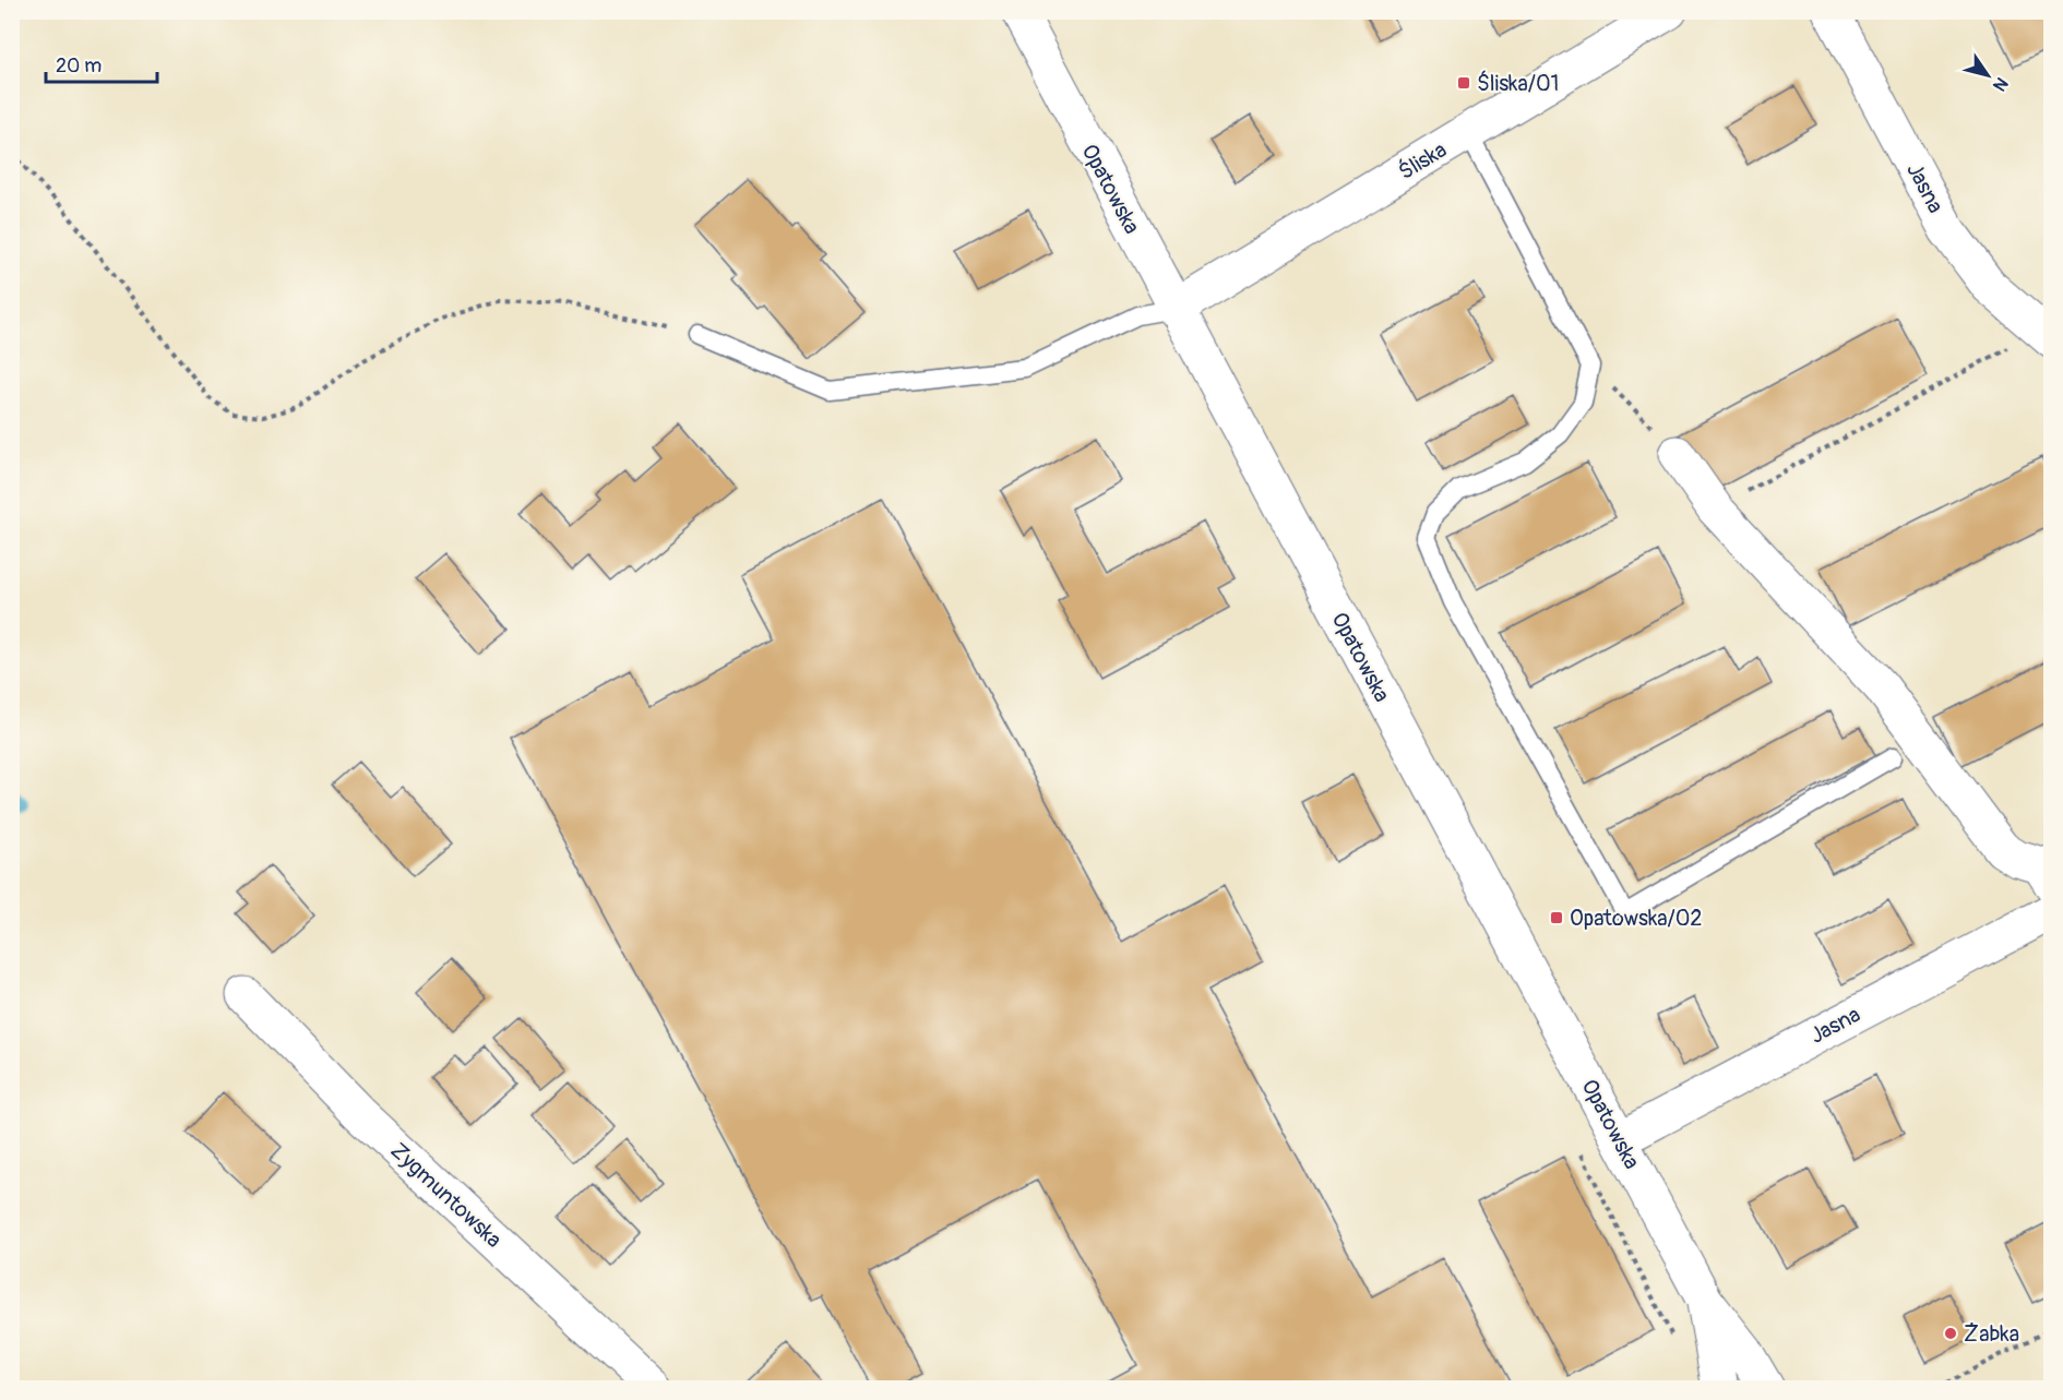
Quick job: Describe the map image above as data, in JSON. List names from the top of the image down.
{
  "streets": {
    "street": [
      "Śliska",
      "Jasna",
      "Opatowska",
      "Zygmuntowska"
    ]
  },
  "crossings": [
    ["Śliska", "Opatowska"],
    ["Jasna", "Opatowska"]
  ],
  "places": {
    "transit": ["Śliska/01", "Opatowska/02"],
    "other": ["Żabka"]
  },
  "scale_bar": "20 m",
  "north": "bottom right"
}
